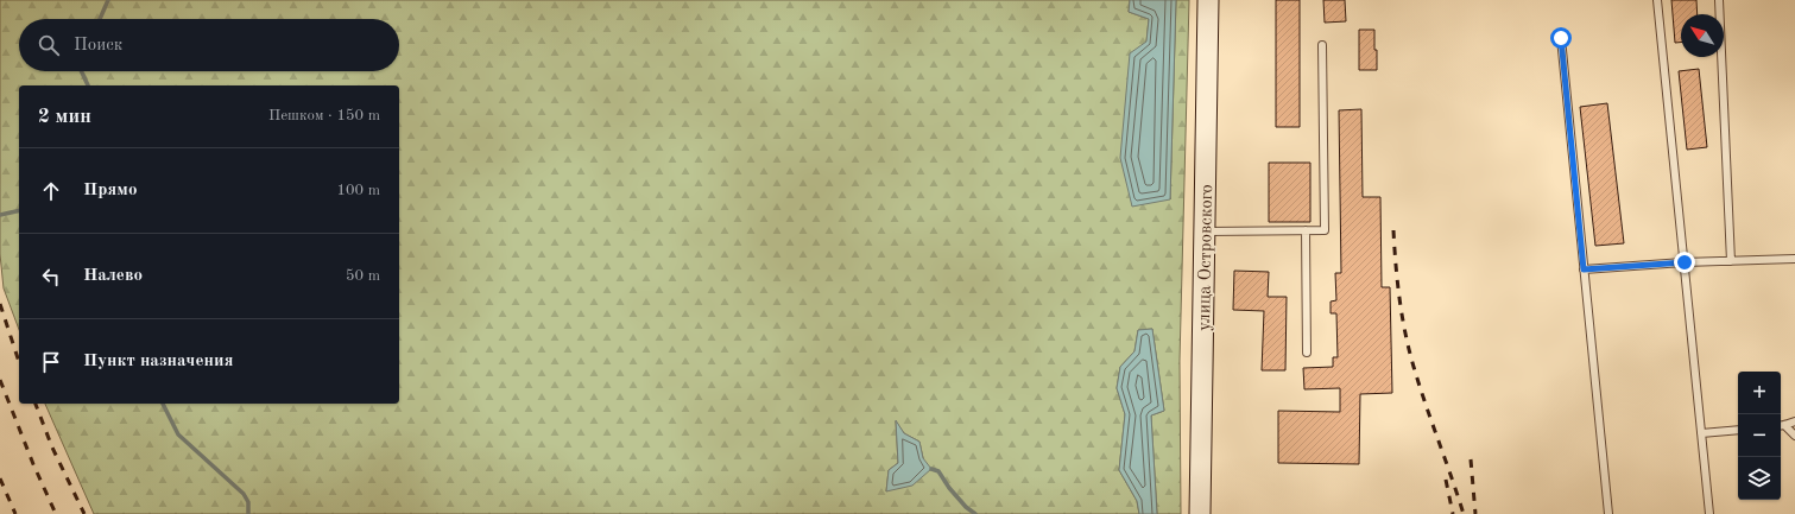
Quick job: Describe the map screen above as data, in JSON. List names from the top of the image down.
{
  "streets": {
    "main road": ["улица Островского"]
  },
  "north": "top left",
  "page": {
    "search": "Поиск",
    "heading": ["2 мин", "Пешком · 150 m"],
    "list": [
      ["Прямо", "100 m"],
      ["Налево", "50 m"],
      "Пункт назначения"
    ],
    "map_buttons": ["+", "−"]
  }
}
